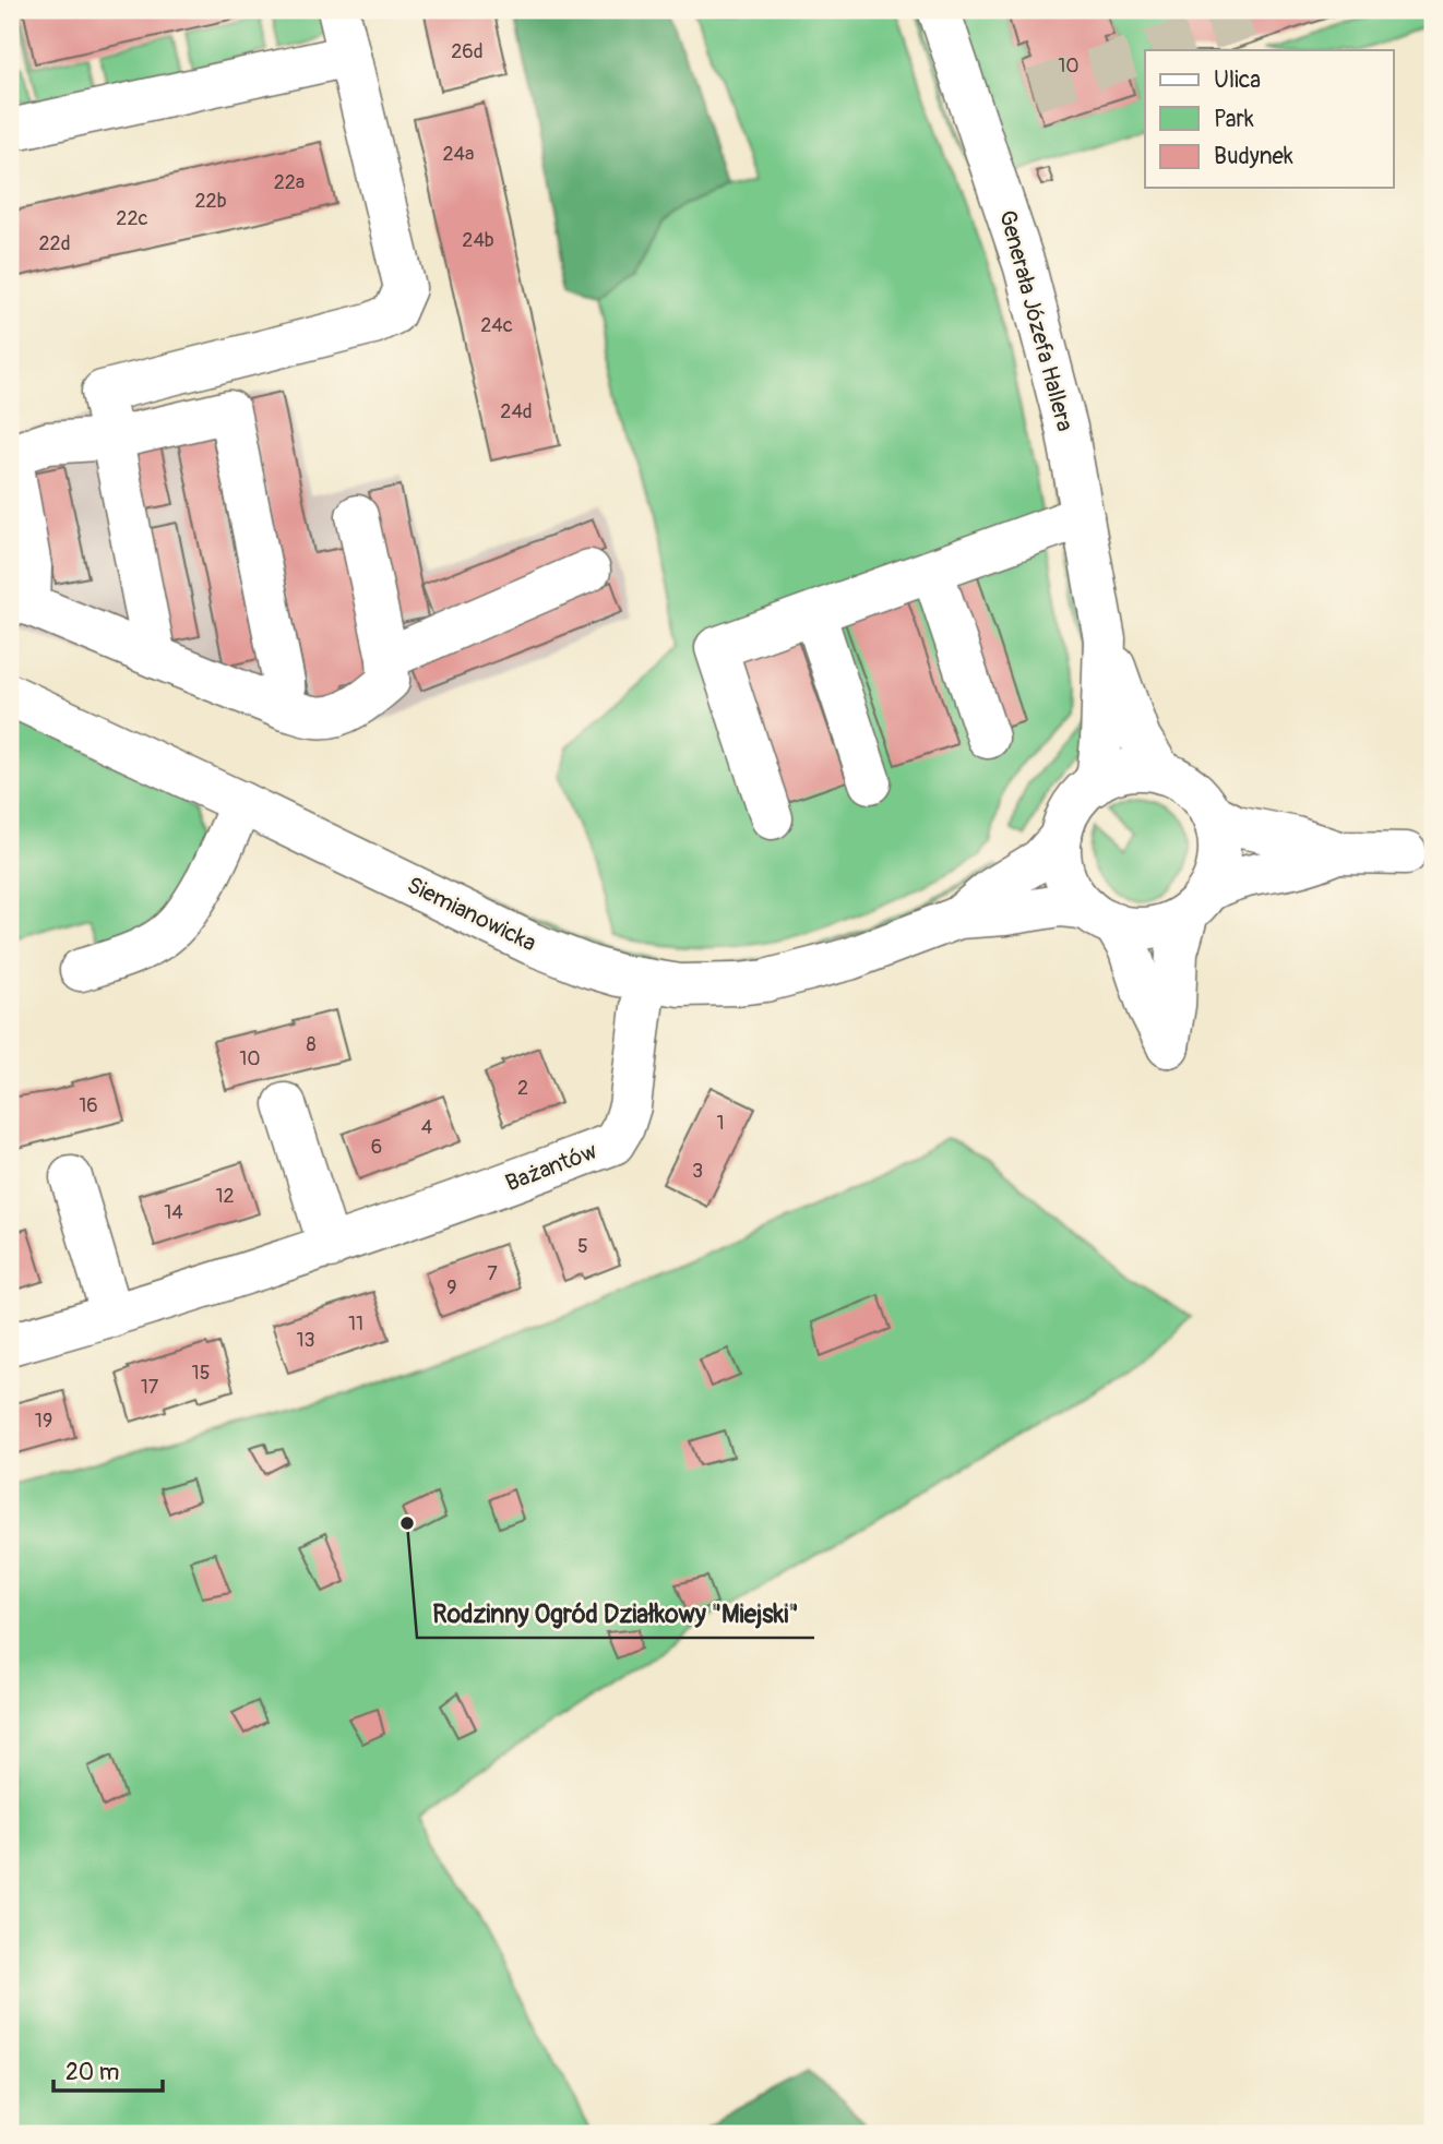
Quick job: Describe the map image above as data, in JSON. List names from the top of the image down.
{
  "streets": {
    "street": ["Generała Józefa Hallera", "Siemianowicka", "Bażantów"]
  },
  "crossings": [
    ["Generała Józefa Hallera", "Siemianowicka"],
    ["Siemianowicka", "Bażantów"]
  ],
  "places": ["Rodzinny Ogród Działkowy \"Miejski\""],
  "house_numbers": [
    "26d",
    "10",
    "24a",
    "22a",
    "22b",
    "22c",
    "24b",
    "22d",
    "24c",
    "24d",
    "8",
    "10",
    "2",
    "16",
    "1",
    "4",
    "6",
    "3",
    "12",
    "14",
    "5",
    "7",
    "9",
    "11",
    "13",
    "15",
    "17",
    "19"
  ],
  "legend": ["Ulica", "Park", "Budynek"],
  "scale_bar": "20 m"
}
